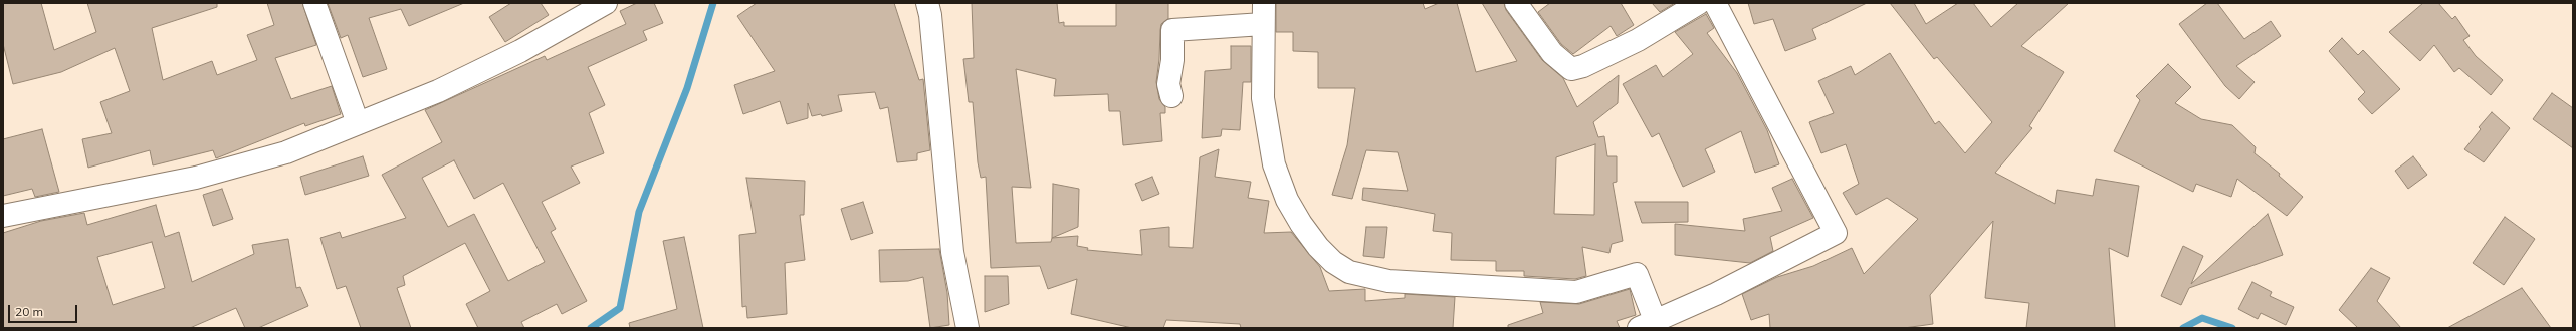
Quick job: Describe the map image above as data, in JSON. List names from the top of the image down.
{
  "scale_bar": "20 m"
}
